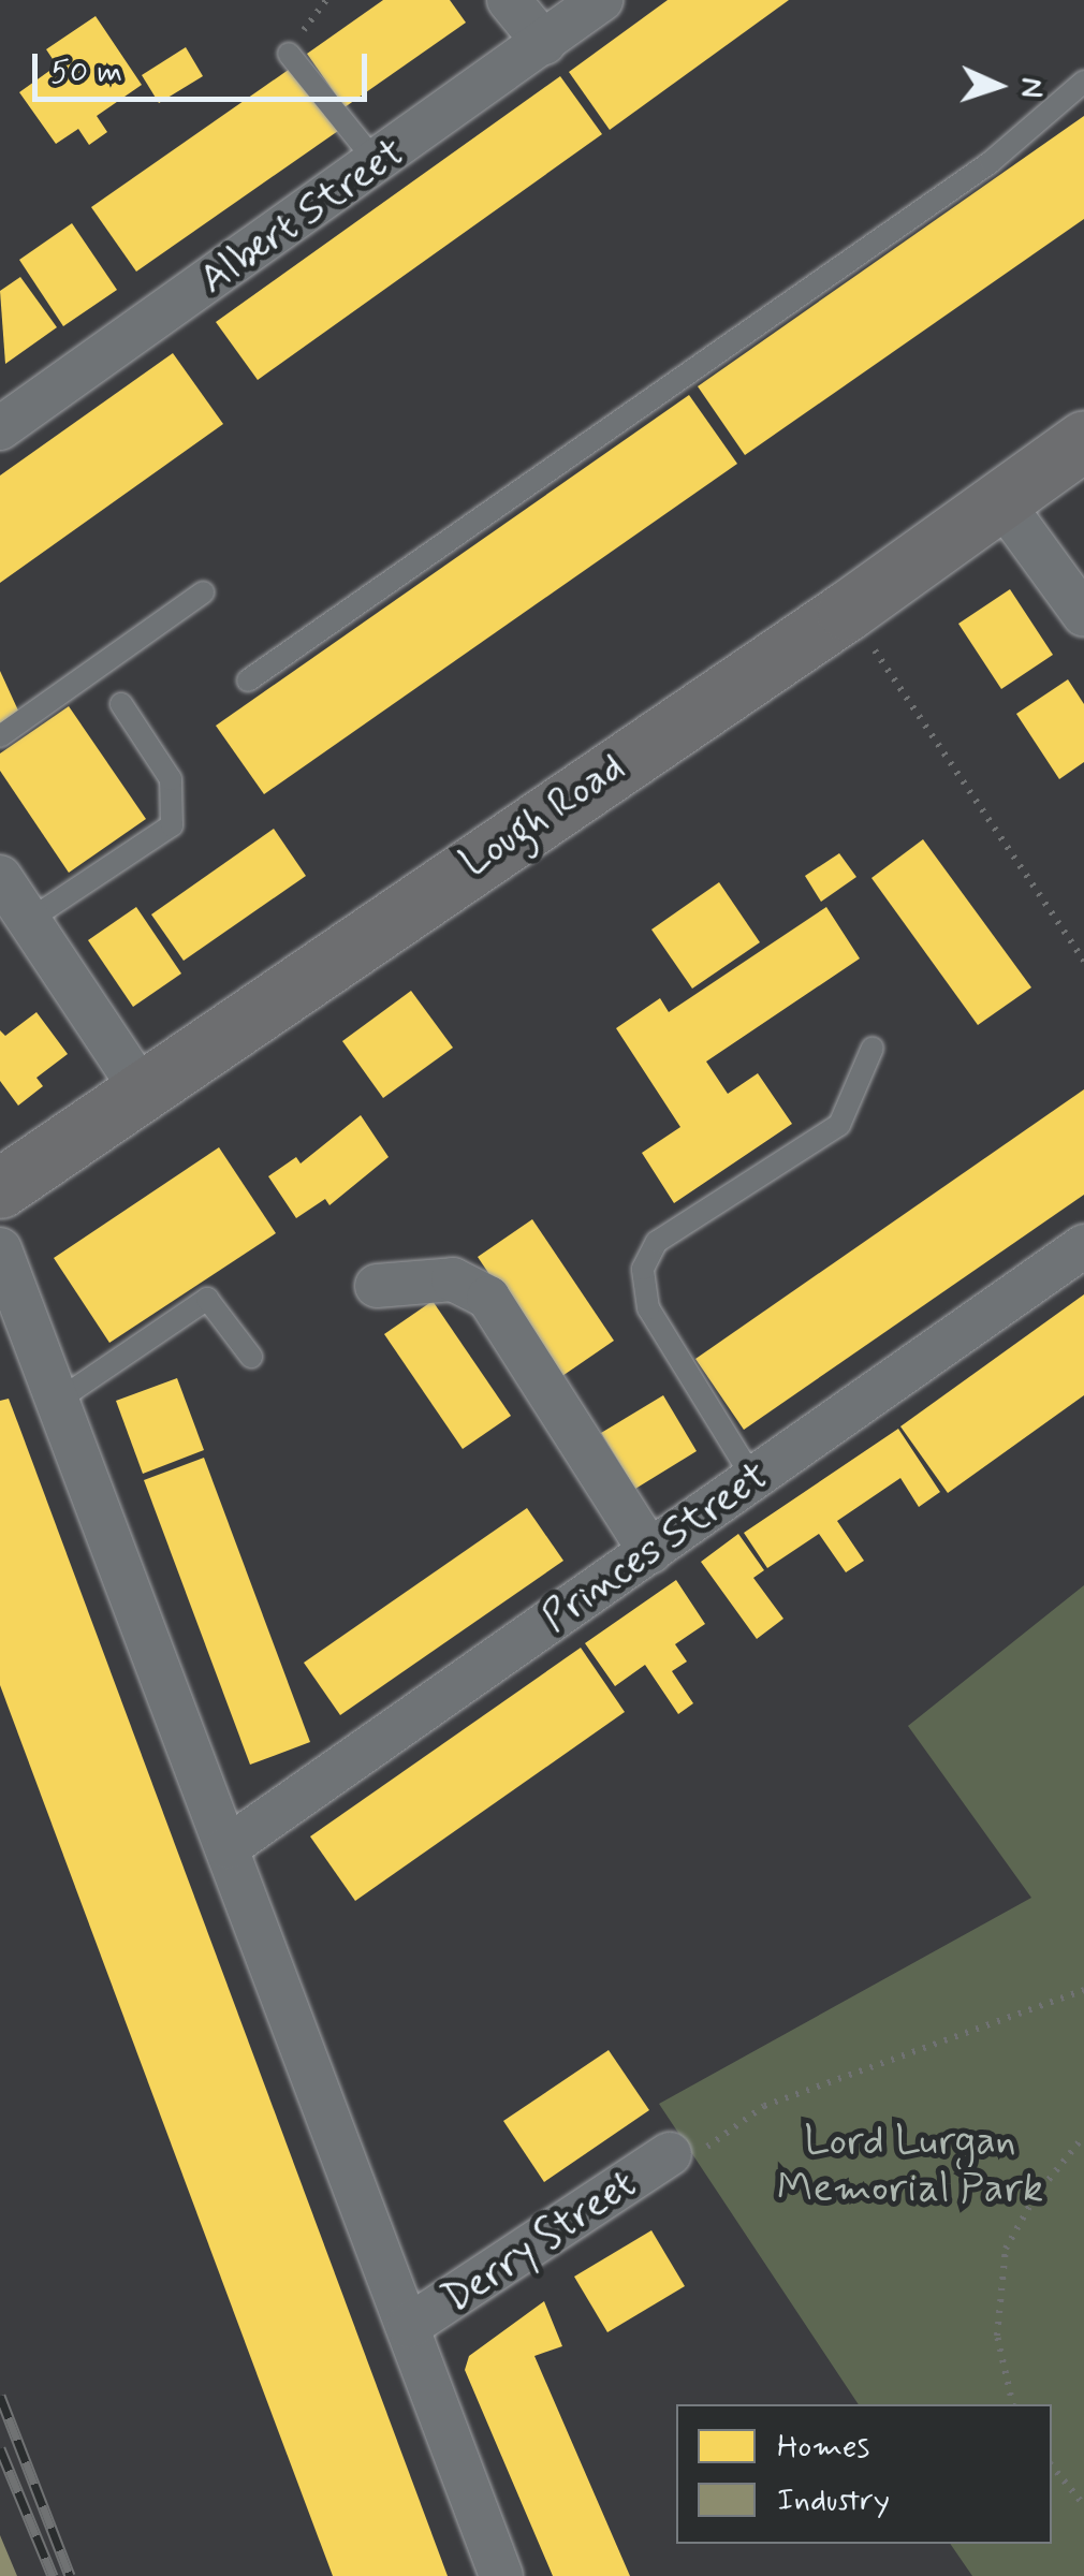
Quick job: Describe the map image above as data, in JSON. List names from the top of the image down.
{
  "streets": {
    "main road": ["Lough Road"],
    "street": ["Albert Street", "Princes Street", "Derry Street"]
  },
  "parks": ["Lord Lurgan Memorial Park"],
  "legend": ["Homes", "Industry"],
  "scale_bar": "50 m",
  "north": "right"
}
